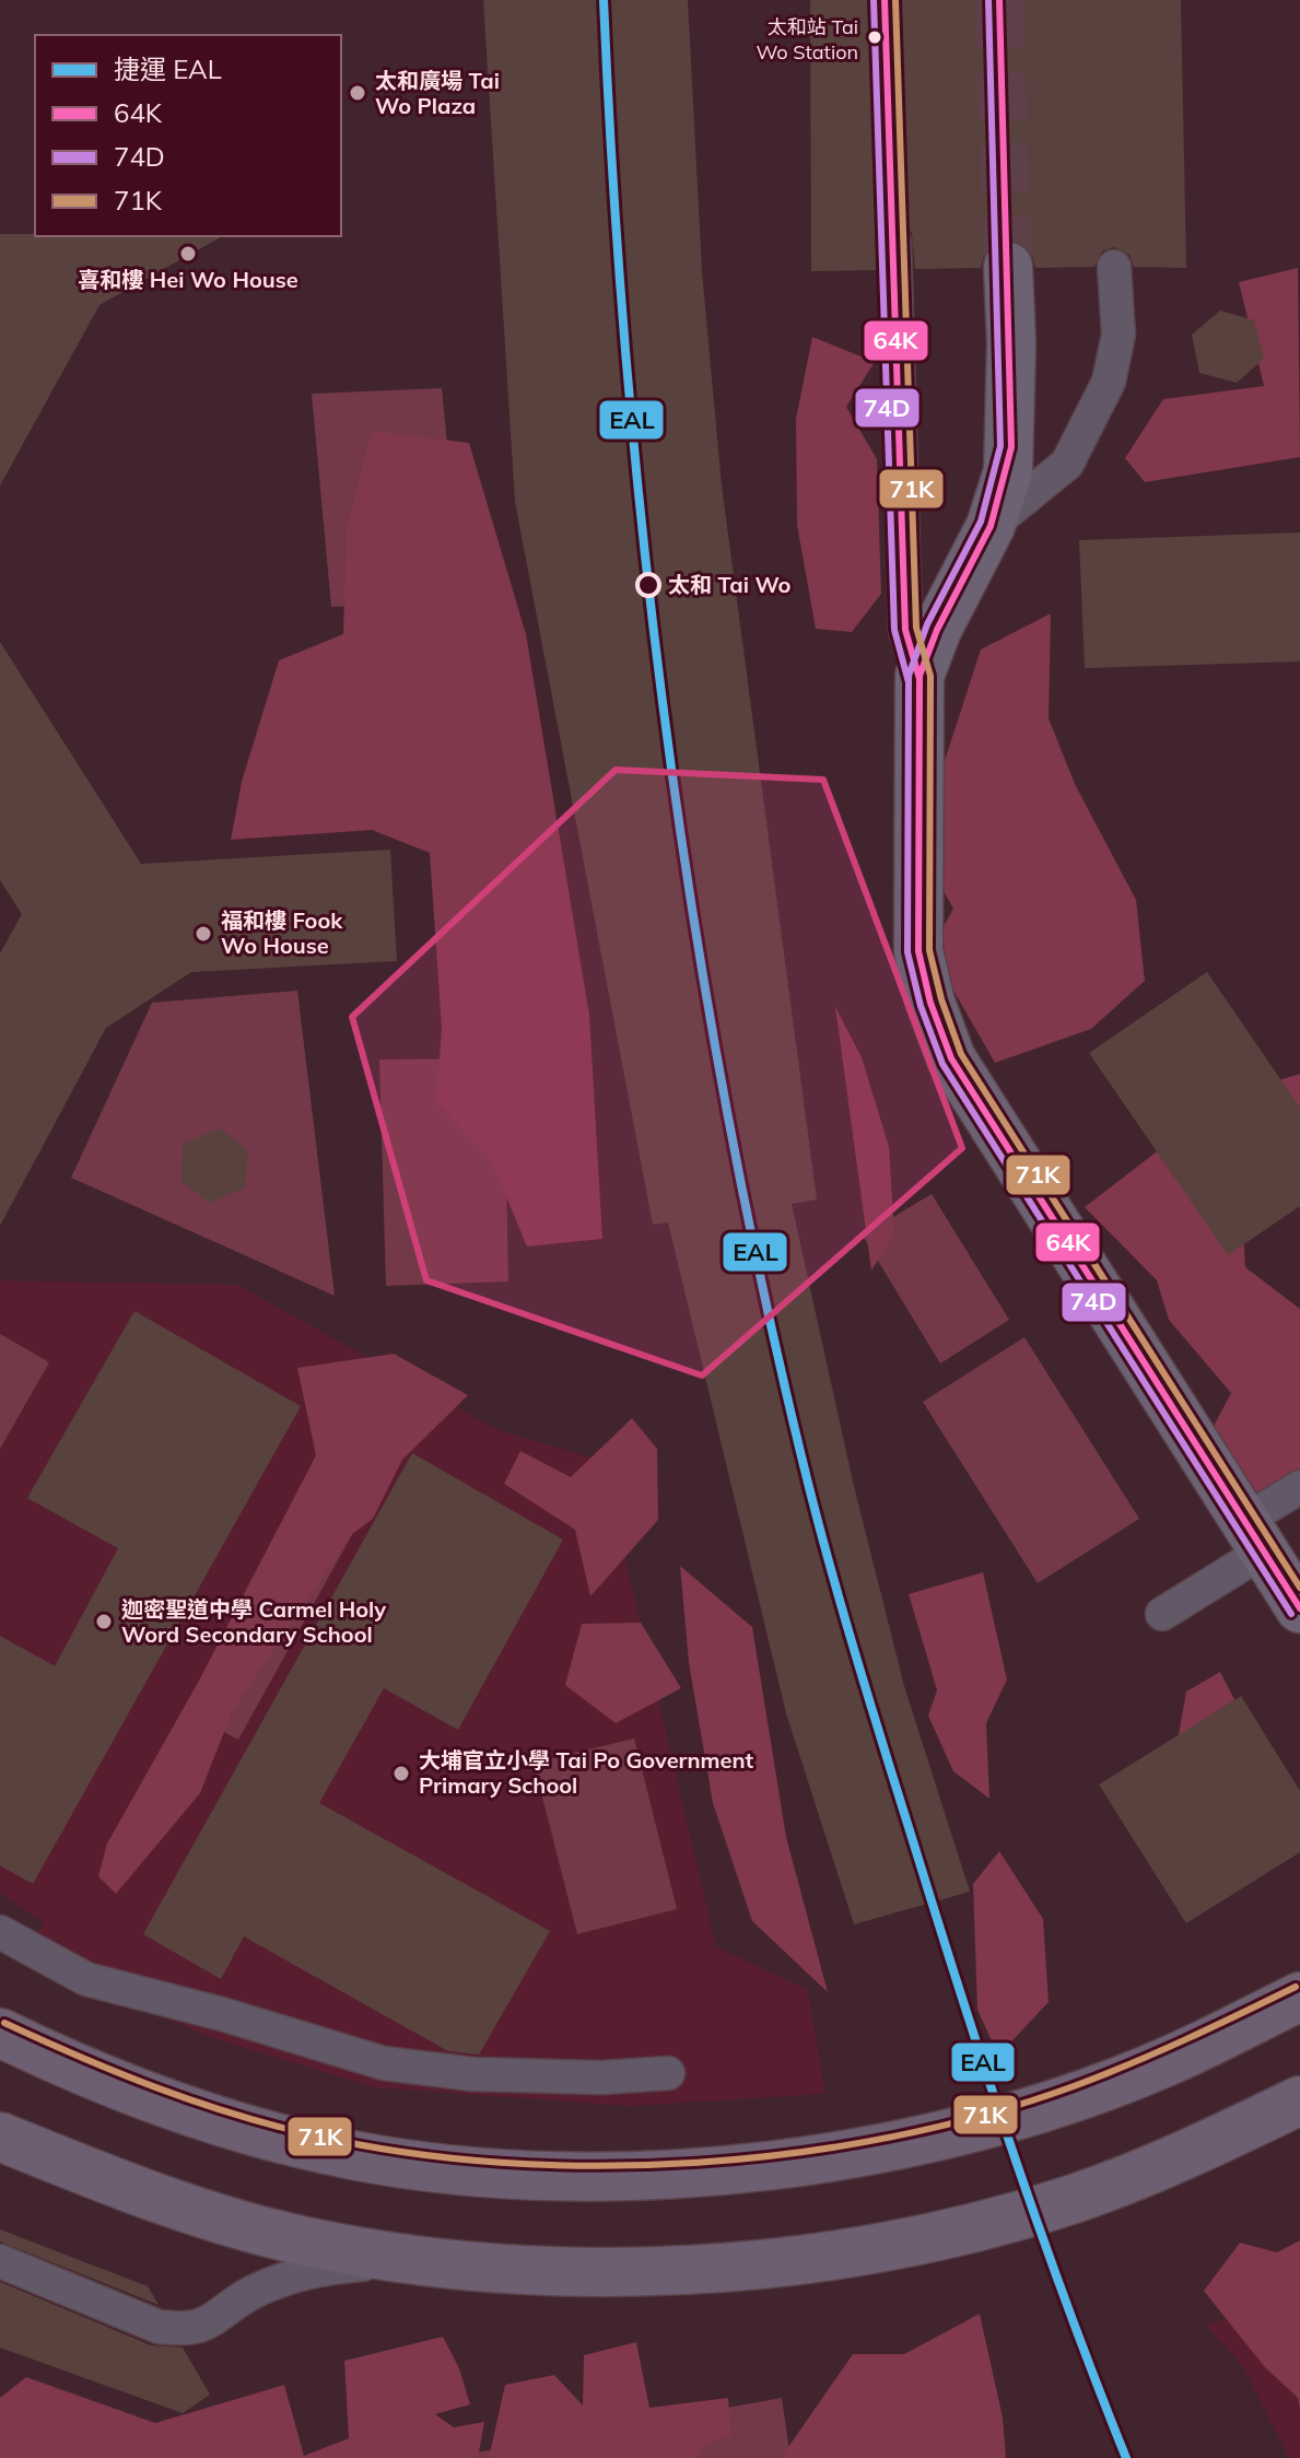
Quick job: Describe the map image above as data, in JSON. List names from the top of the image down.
{
  "places": [
    "太和站 Tai Wo Station",
    "太和廣場 Tai Wo Plaza",
    "喜和樓 Hei Wo House",
    "太和 Tai Wo",
    "福和樓 Fook Wo House",
    "迦密聖道中學 Carmel Holy Word Secondary School",
    "大埔官立小學 Tai Po Government Primary School"
  ],
  "lines": [
    "metro line EAL",
    "transit line 64K",
    "transit line 74D",
    "transit line 71K"
  ],
  "legend": [
    "捷運 EAL",
    "64K",
    "74D",
    "71K"
  ]
}
